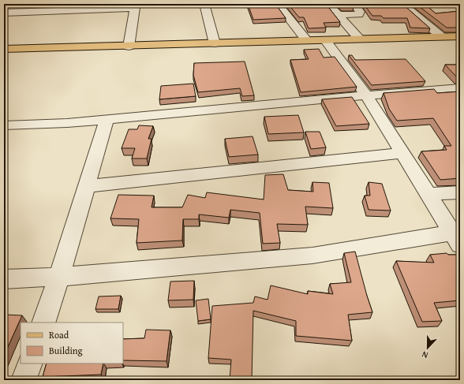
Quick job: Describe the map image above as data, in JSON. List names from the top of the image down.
{
  "legend": ["Road", "Building"],
  "north": "bottom"
}
